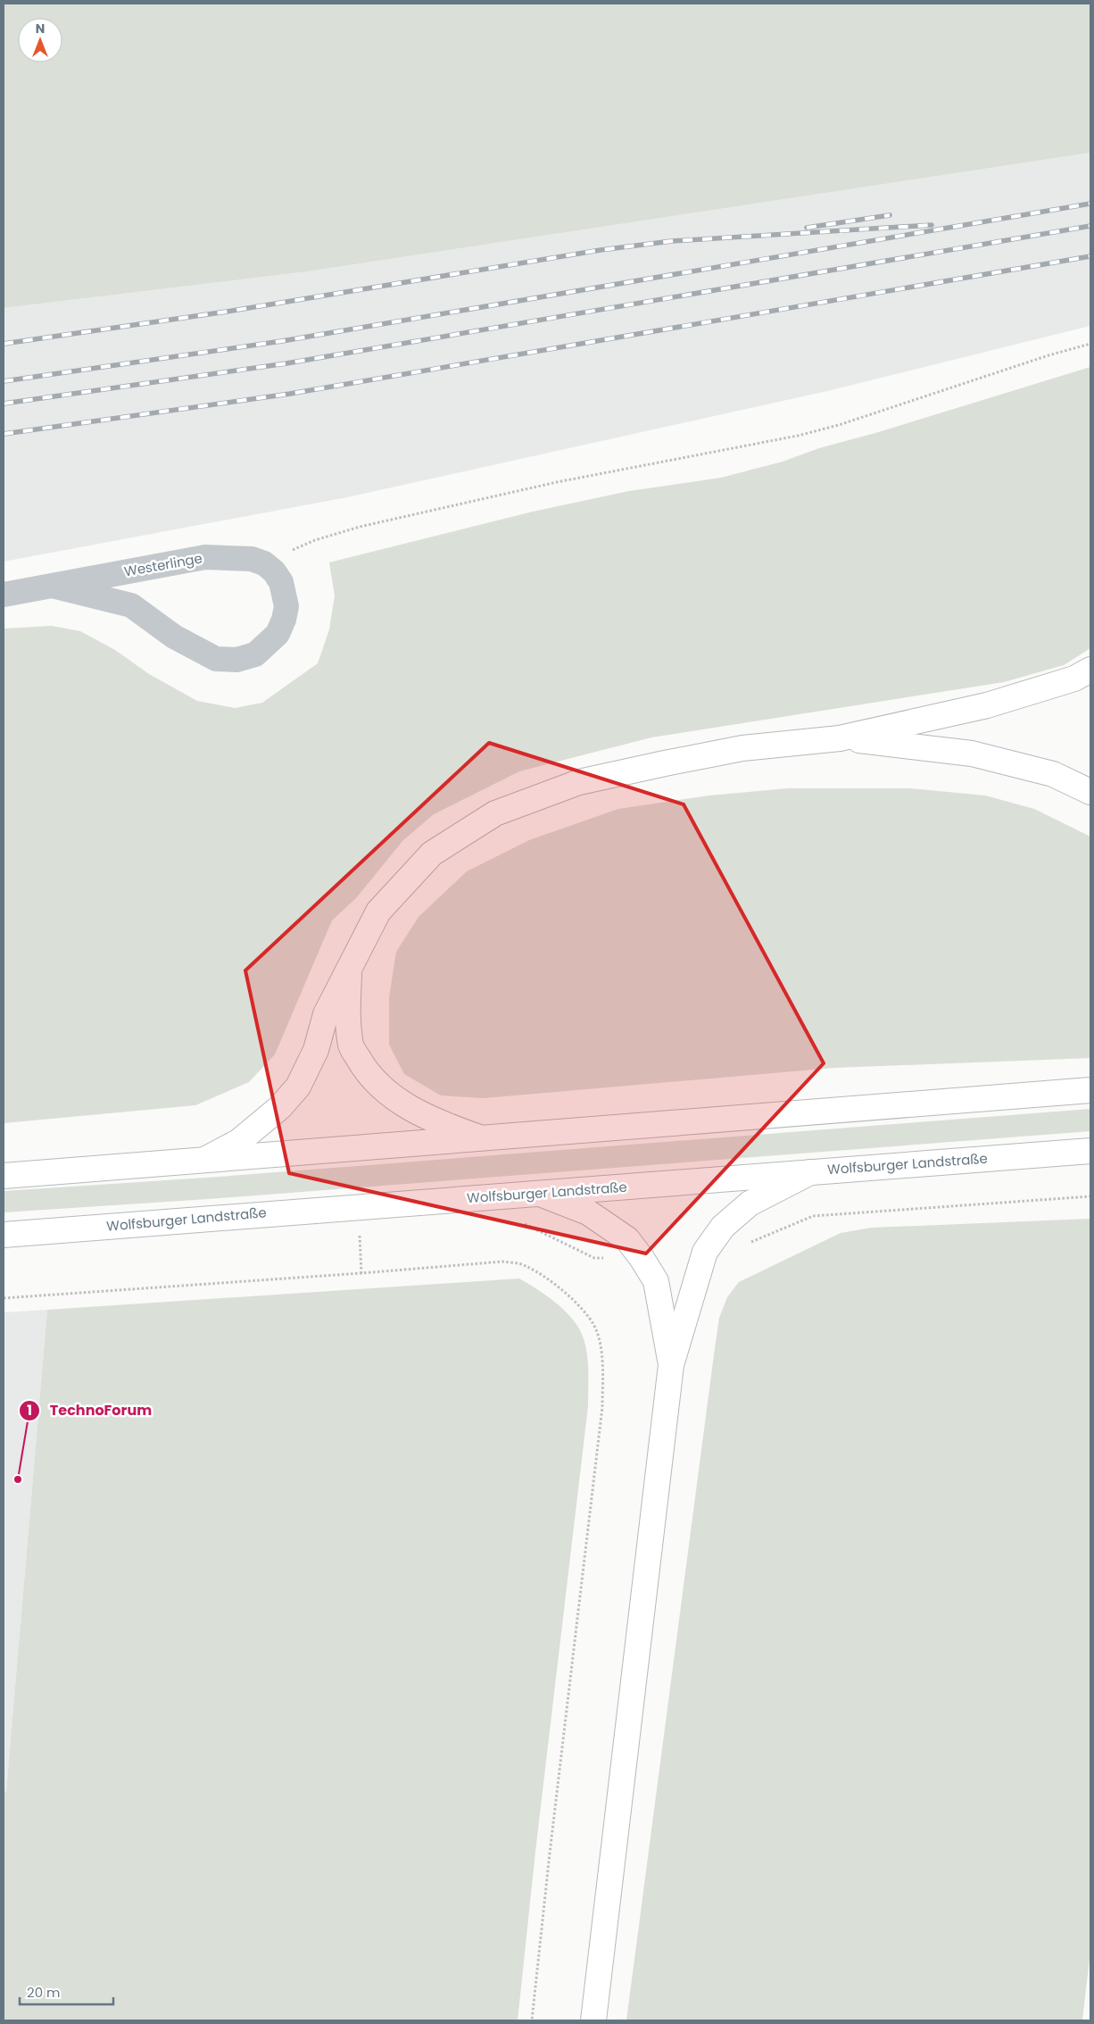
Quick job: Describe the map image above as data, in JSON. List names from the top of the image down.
{
  "streets": {
    "main road": ["Wolfsburger Landstraße"],
    "street": ["Westerlinge"]
  },
  "places": ["TechnoForum"],
  "scale_bar": "20 m",
  "north": "top"
}
